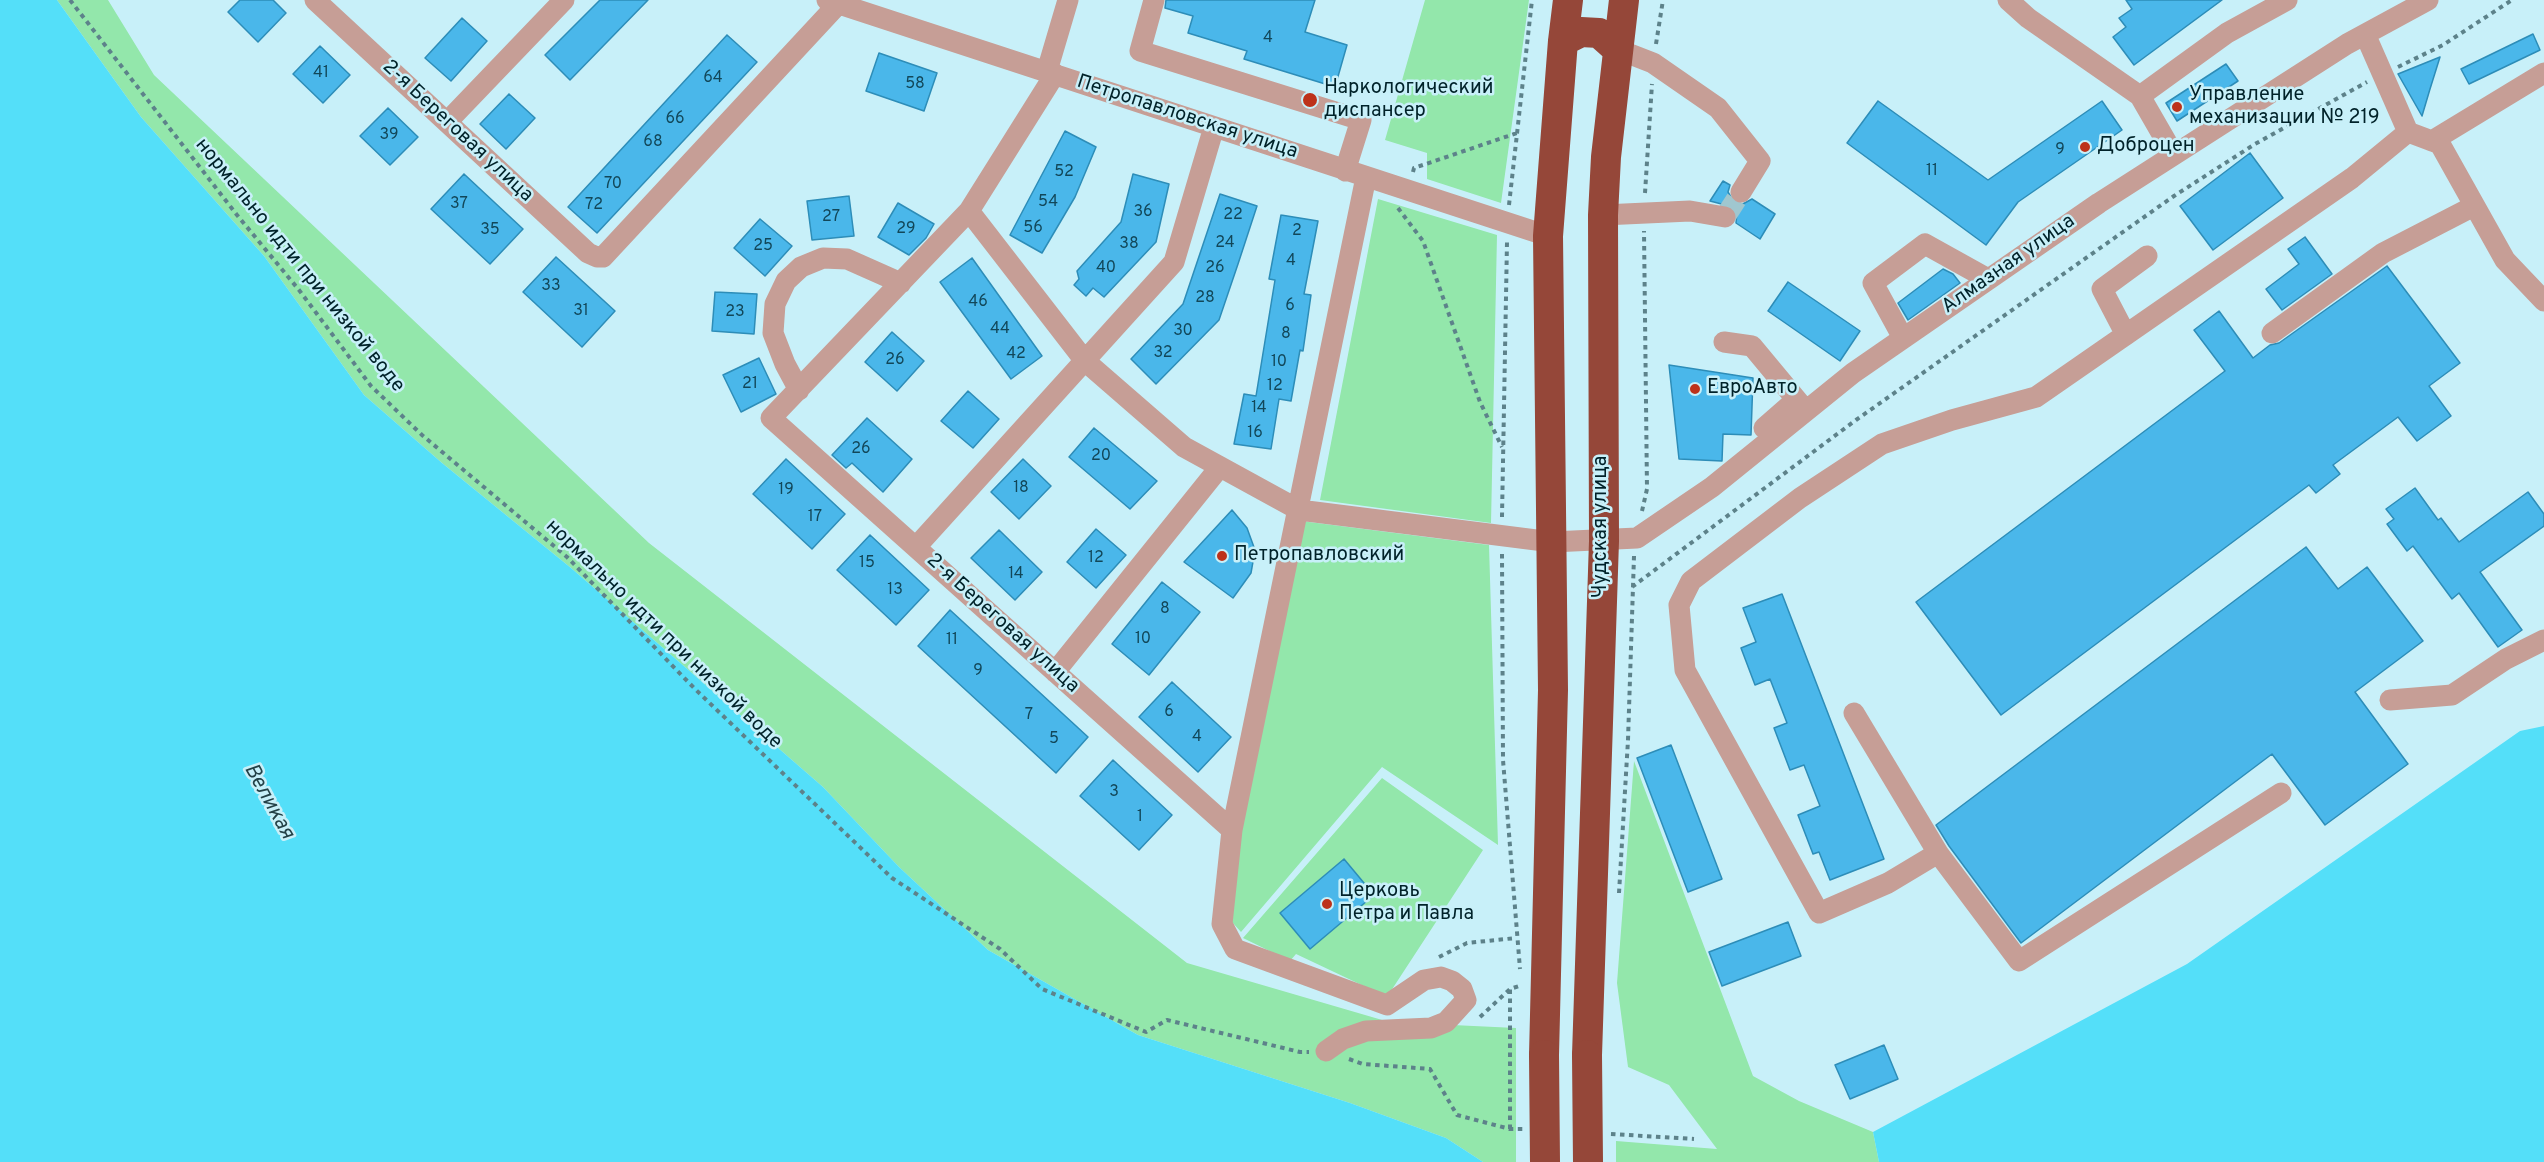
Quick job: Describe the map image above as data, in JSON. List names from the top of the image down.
{
  "streets": {
    "highway": ["Чудская улица"],
    "street": ["Петропавловская улица", "2-я Береговая улица", "Алмазная улица"],
    "path": ["нормально идти при низкой воде"]
  },
  "crossings": [
    ["Петропавловская улица", "2-я Береговая улица"],
    ["Алмазная улица", "Чудская улица"]
  ],
  "water": ["Великая"],
  "places": [
    "Наркологический диспансер",
    "Управление механизации № 219",
    "Доброцен",
    "ЕвроАвто",
    "Петропавловский",
    "Церковь Петра и Павла"
  ],
  "house_numbers": [
    "4",
    "41",
    "64",
    "58",
    "66",
    "39",
    "68",
    "9",
    "11",
    "52",
    "70",
    "54",
    "37",
    "72",
    "36",
    "22",
    "27",
    "56",
    "29",
    "35",
    "2",
    "24",
    "38",
    "25",
    "4",
    "40",
    "26",
    "33",
    "28",
    "46",
    "6",
    "31",
    "23",
    "44",
    "30",
    "8",
    "32",
    "42",
    "26",
    "10",
    "21",
    "12",
    "14",
    "16",
    "26",
    "20",
    "18",
    "19",
    "17",
    "12",
    "15",
    "14",
    "13",
    "8",
    "10",
    "11",
    "9",
    "6",
    "7",
    "4",
    "5",
    "3",
    "1"
  ]
}
